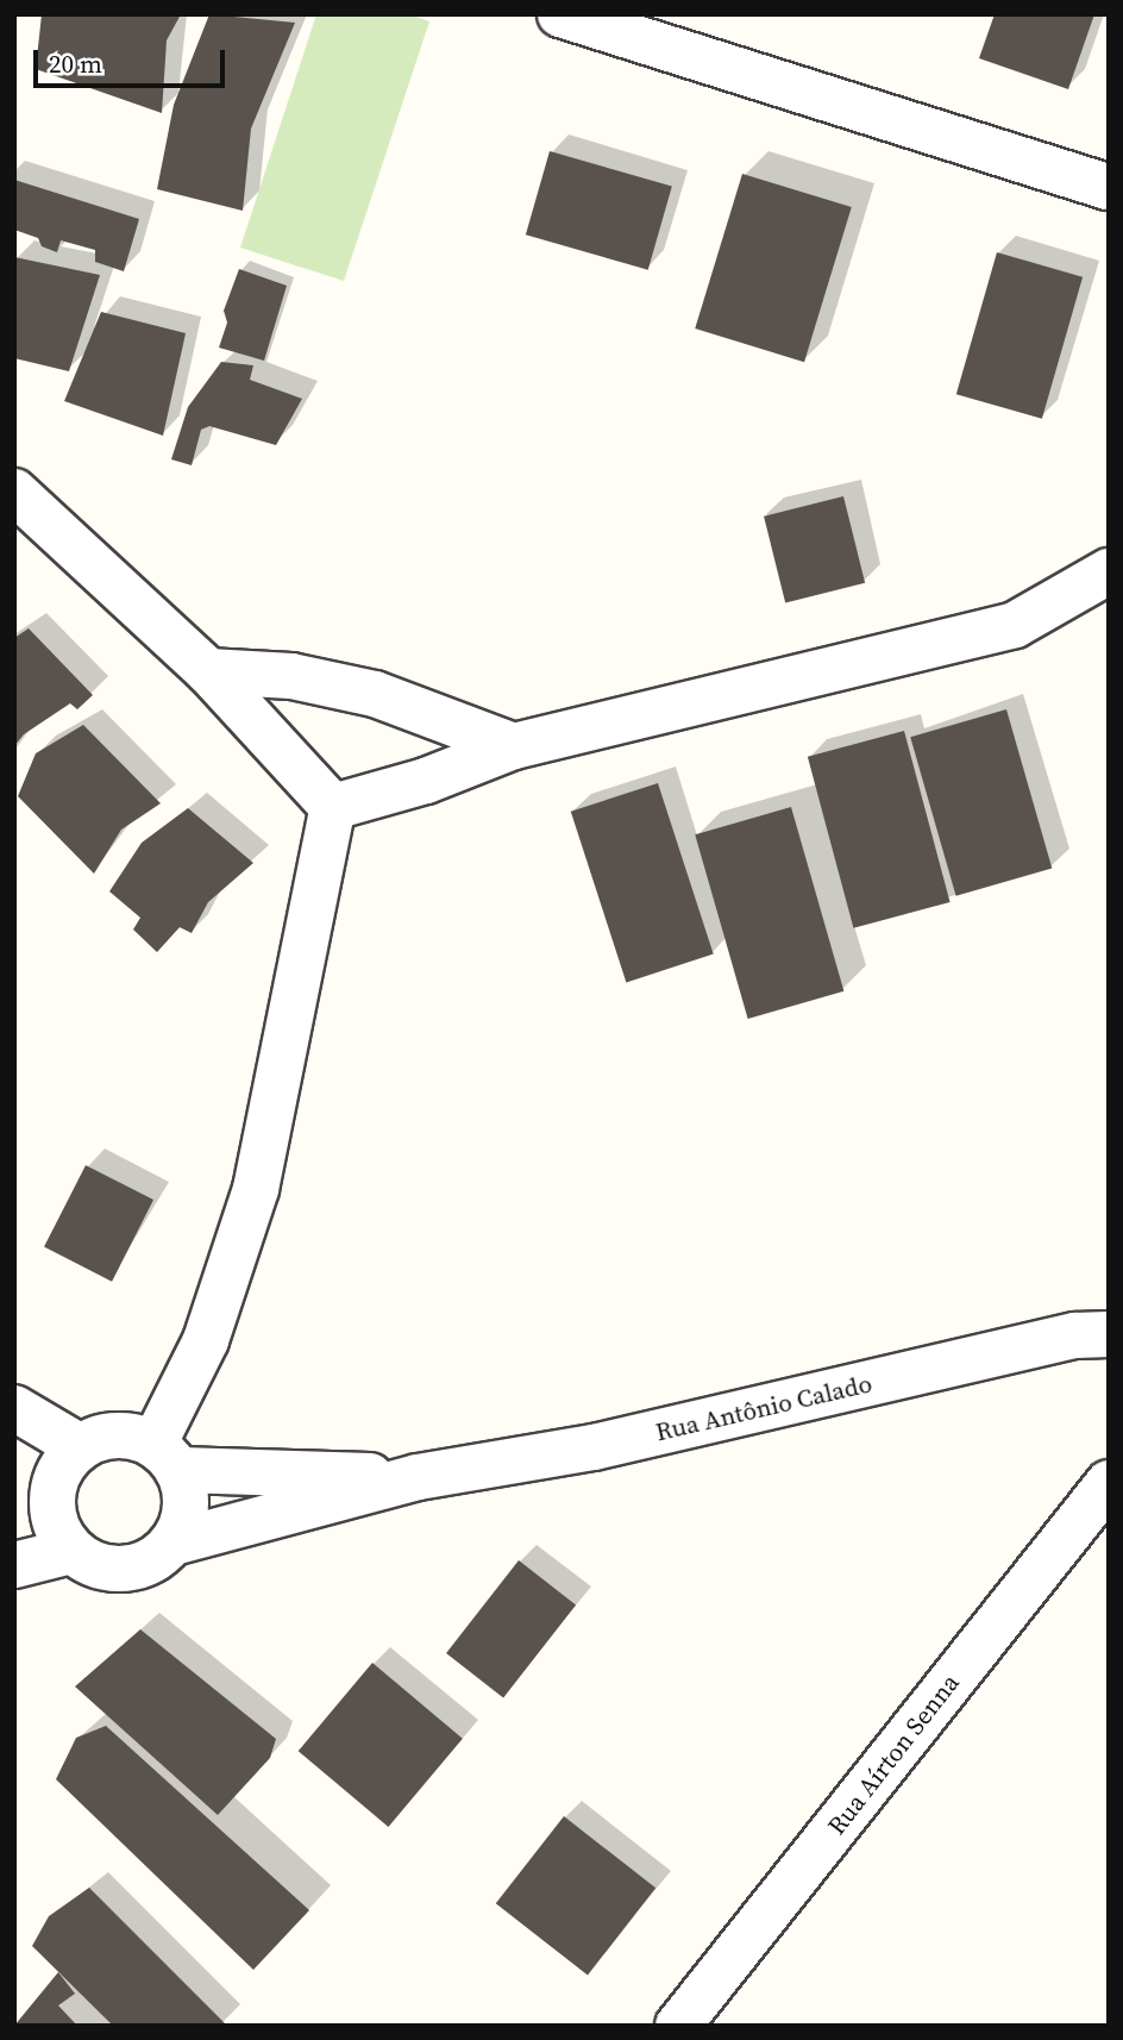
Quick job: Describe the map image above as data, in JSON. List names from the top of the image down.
{
  "streets": {
    "street": ["Rua Antônio Calado", "Rua Aírton Senna"]
  },
  "scale_bar": "20 m"
}
